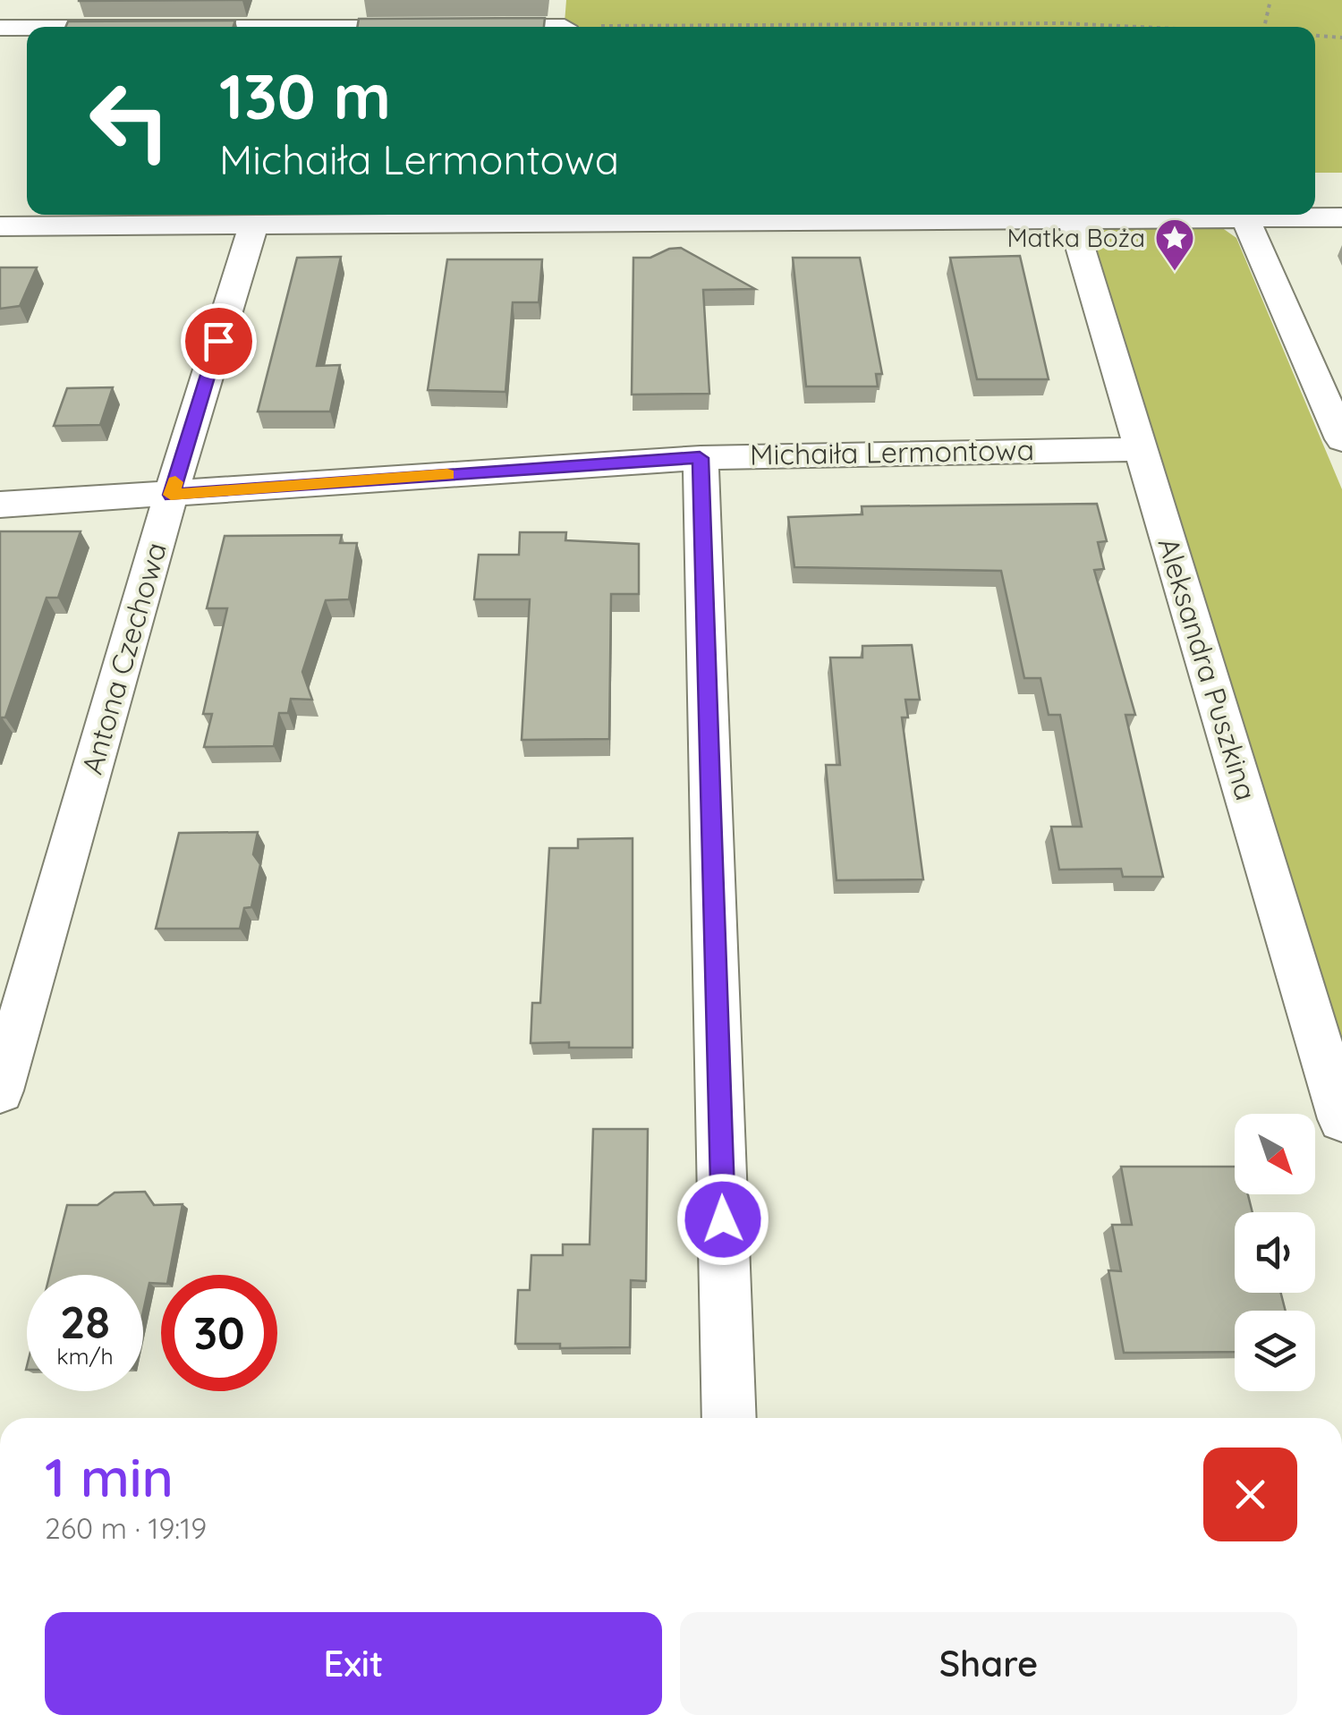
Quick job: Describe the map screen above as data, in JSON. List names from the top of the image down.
{
  "streets": {
    "street": ["Michaiła Lermontowa", "Antona Czechowa", "Aleksandra Puszkina"]
  },
  "crossings": [
    ["Michaiła Lermontowa", "Antona Czechowa"],
    ["Michaiła Lermontowa", "Aleksandra Puszkina"]
  ],
  "places": {
    "place": ["Matka Boża"]
  },
  "north": "bottom right",
  "page": {
    "turn": ["130 m", "Michaiła Lermontowa"],
    "speed": "28 km/h",
    "limit": "30",
    "heading": ["1 min", "260 m · 19:19"],
    "buttons": ["Exit", "Share"]
  }
}
